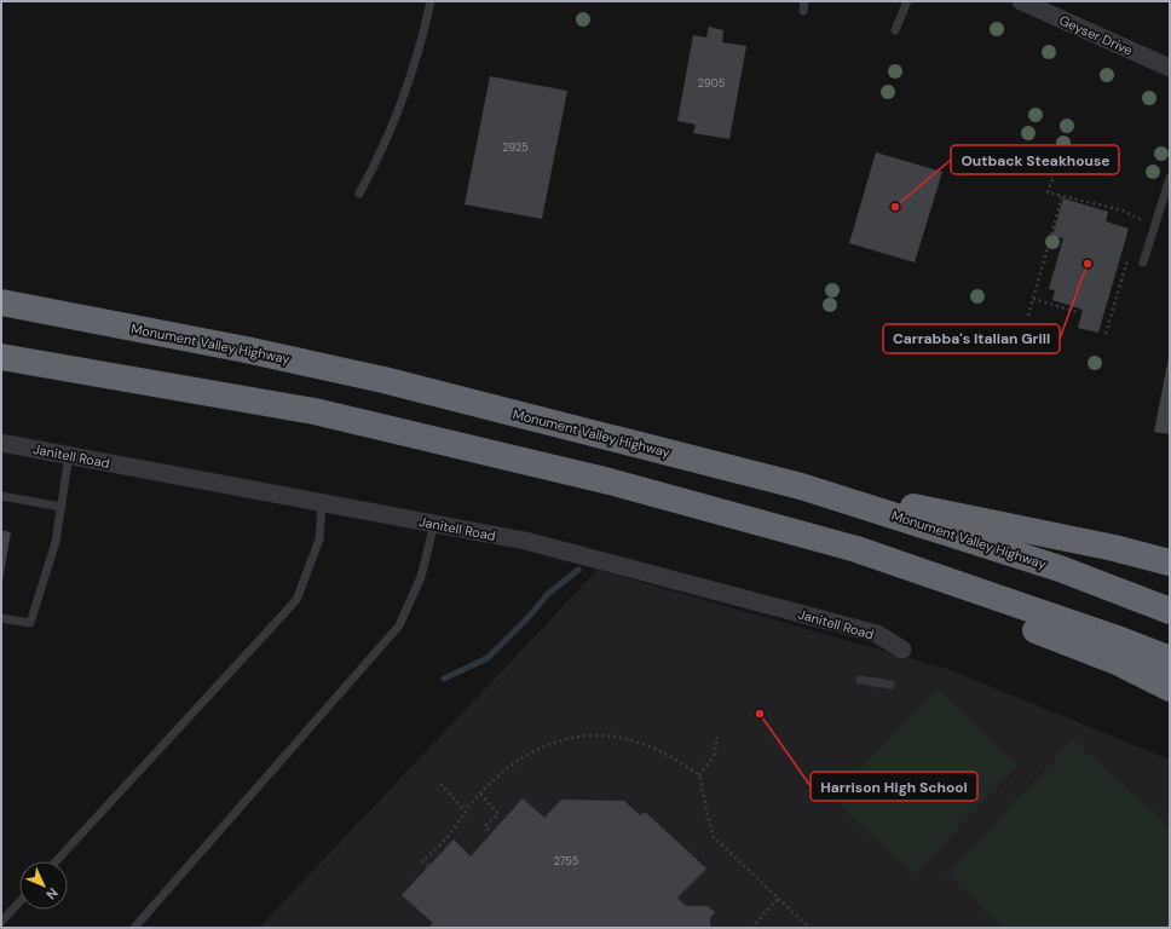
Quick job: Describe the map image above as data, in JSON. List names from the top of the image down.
{
  "streets": {
    "highway": ["Monument Valley Highway"],
    "street": ["Geyser Drive", "Janitell Road"]
  },
  "places": ["Outback Steakhouse", "Carrabba's Italian Grill", "Harrison High School"],
  "house_numbers": ["2905", "2925", "2755"],
  "north": "bottom right"
}
